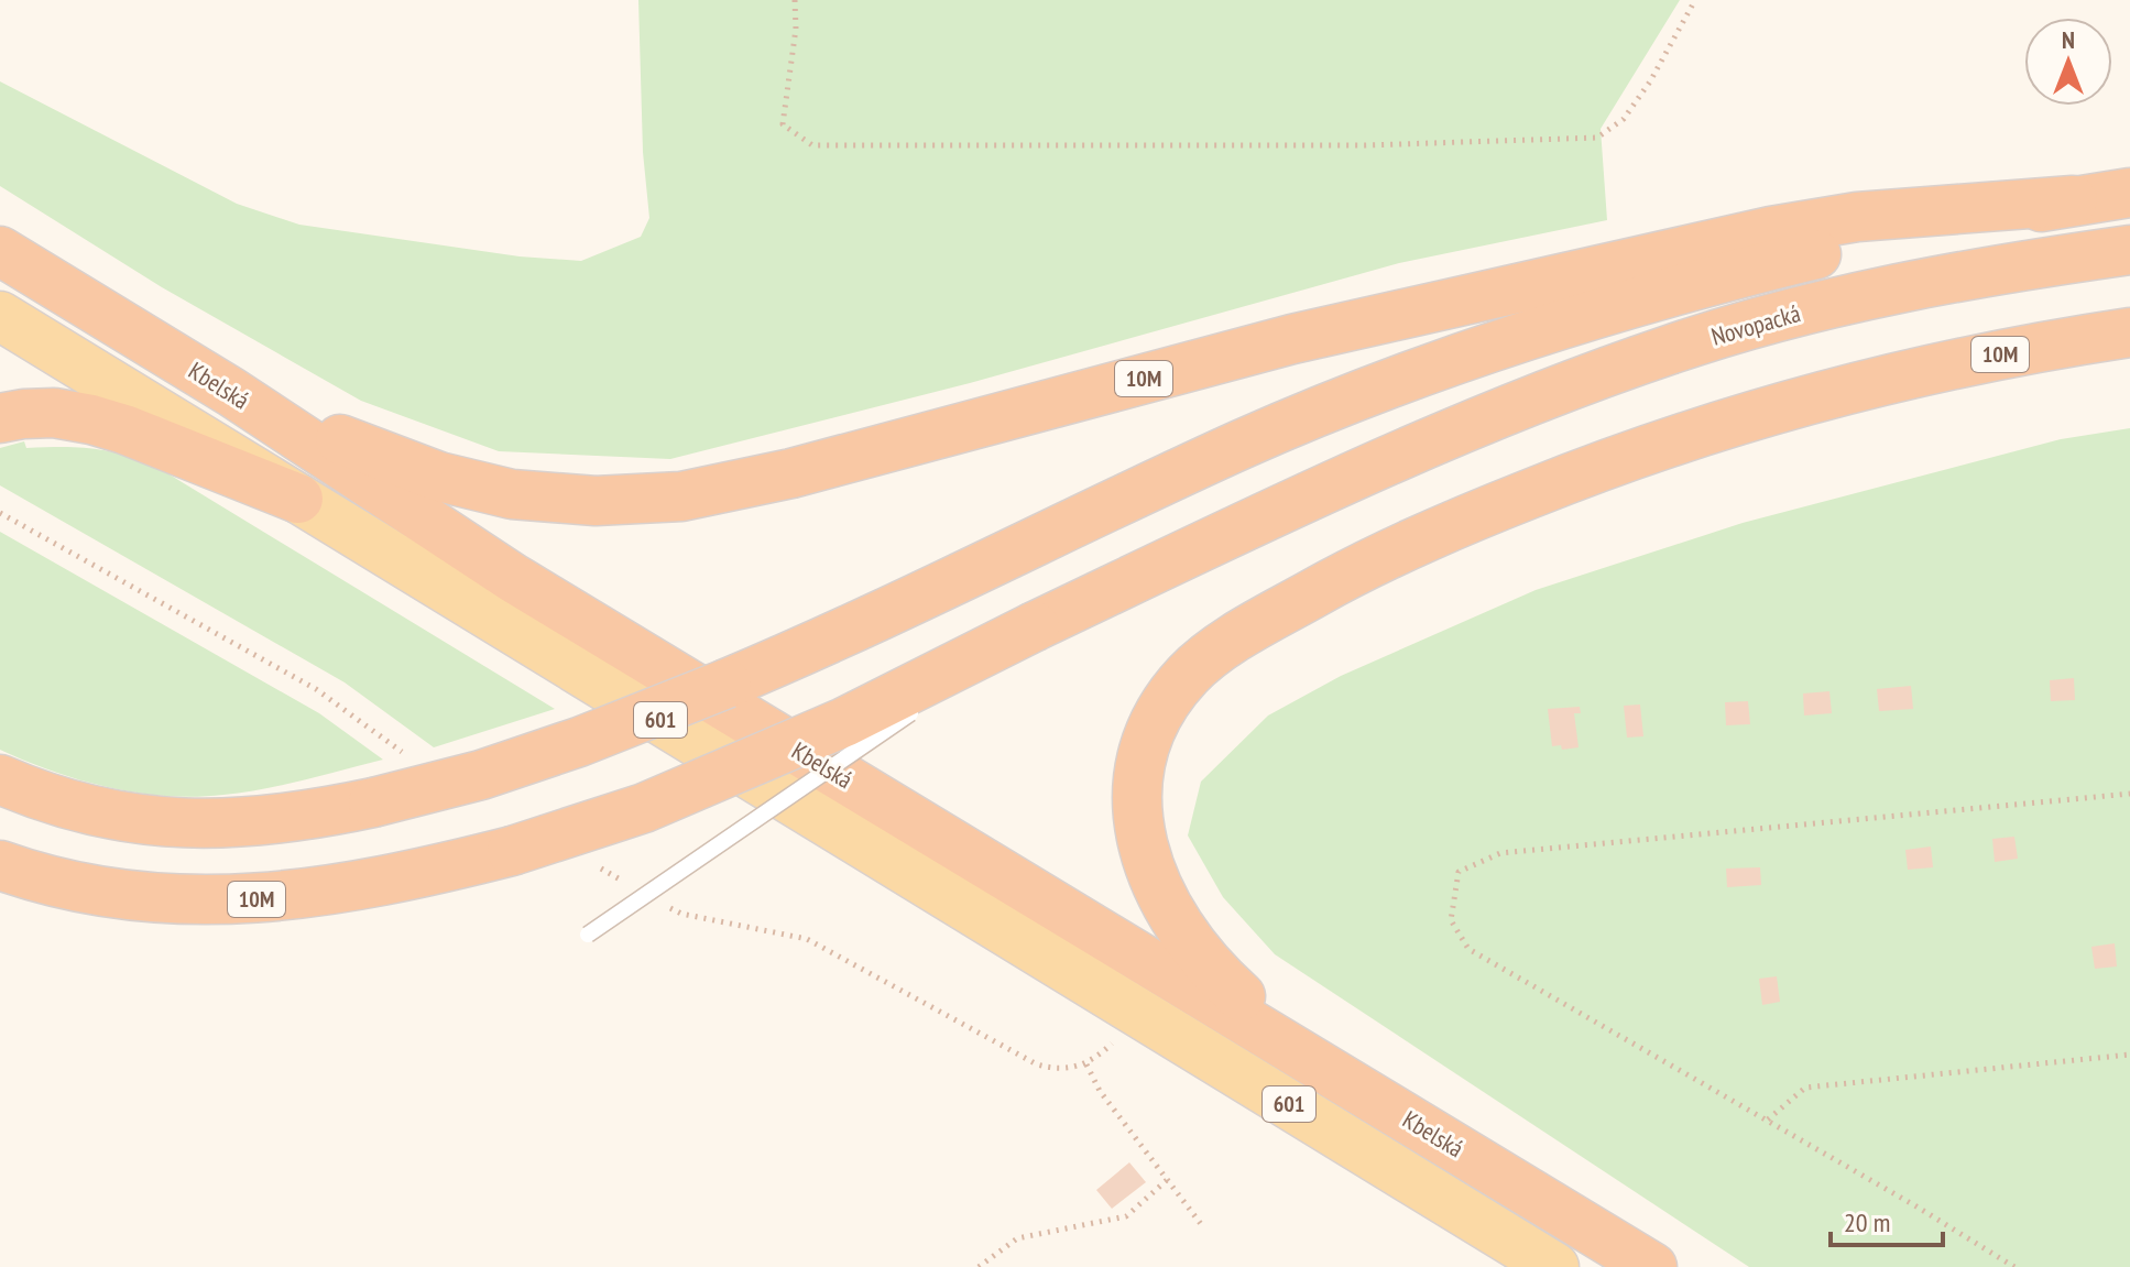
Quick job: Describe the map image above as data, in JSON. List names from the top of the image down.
{
  "streets": {
    "highway": [
      "Novopacká",
      "10M",
      "Kbelská",
      "601"
    ]
  },
  "crossings": [
    ["Novopacká", "10M"],
    ["10M", "Kbelská"]
  ],
  "scale_bar": "20 m",
  "north": "top"
}
